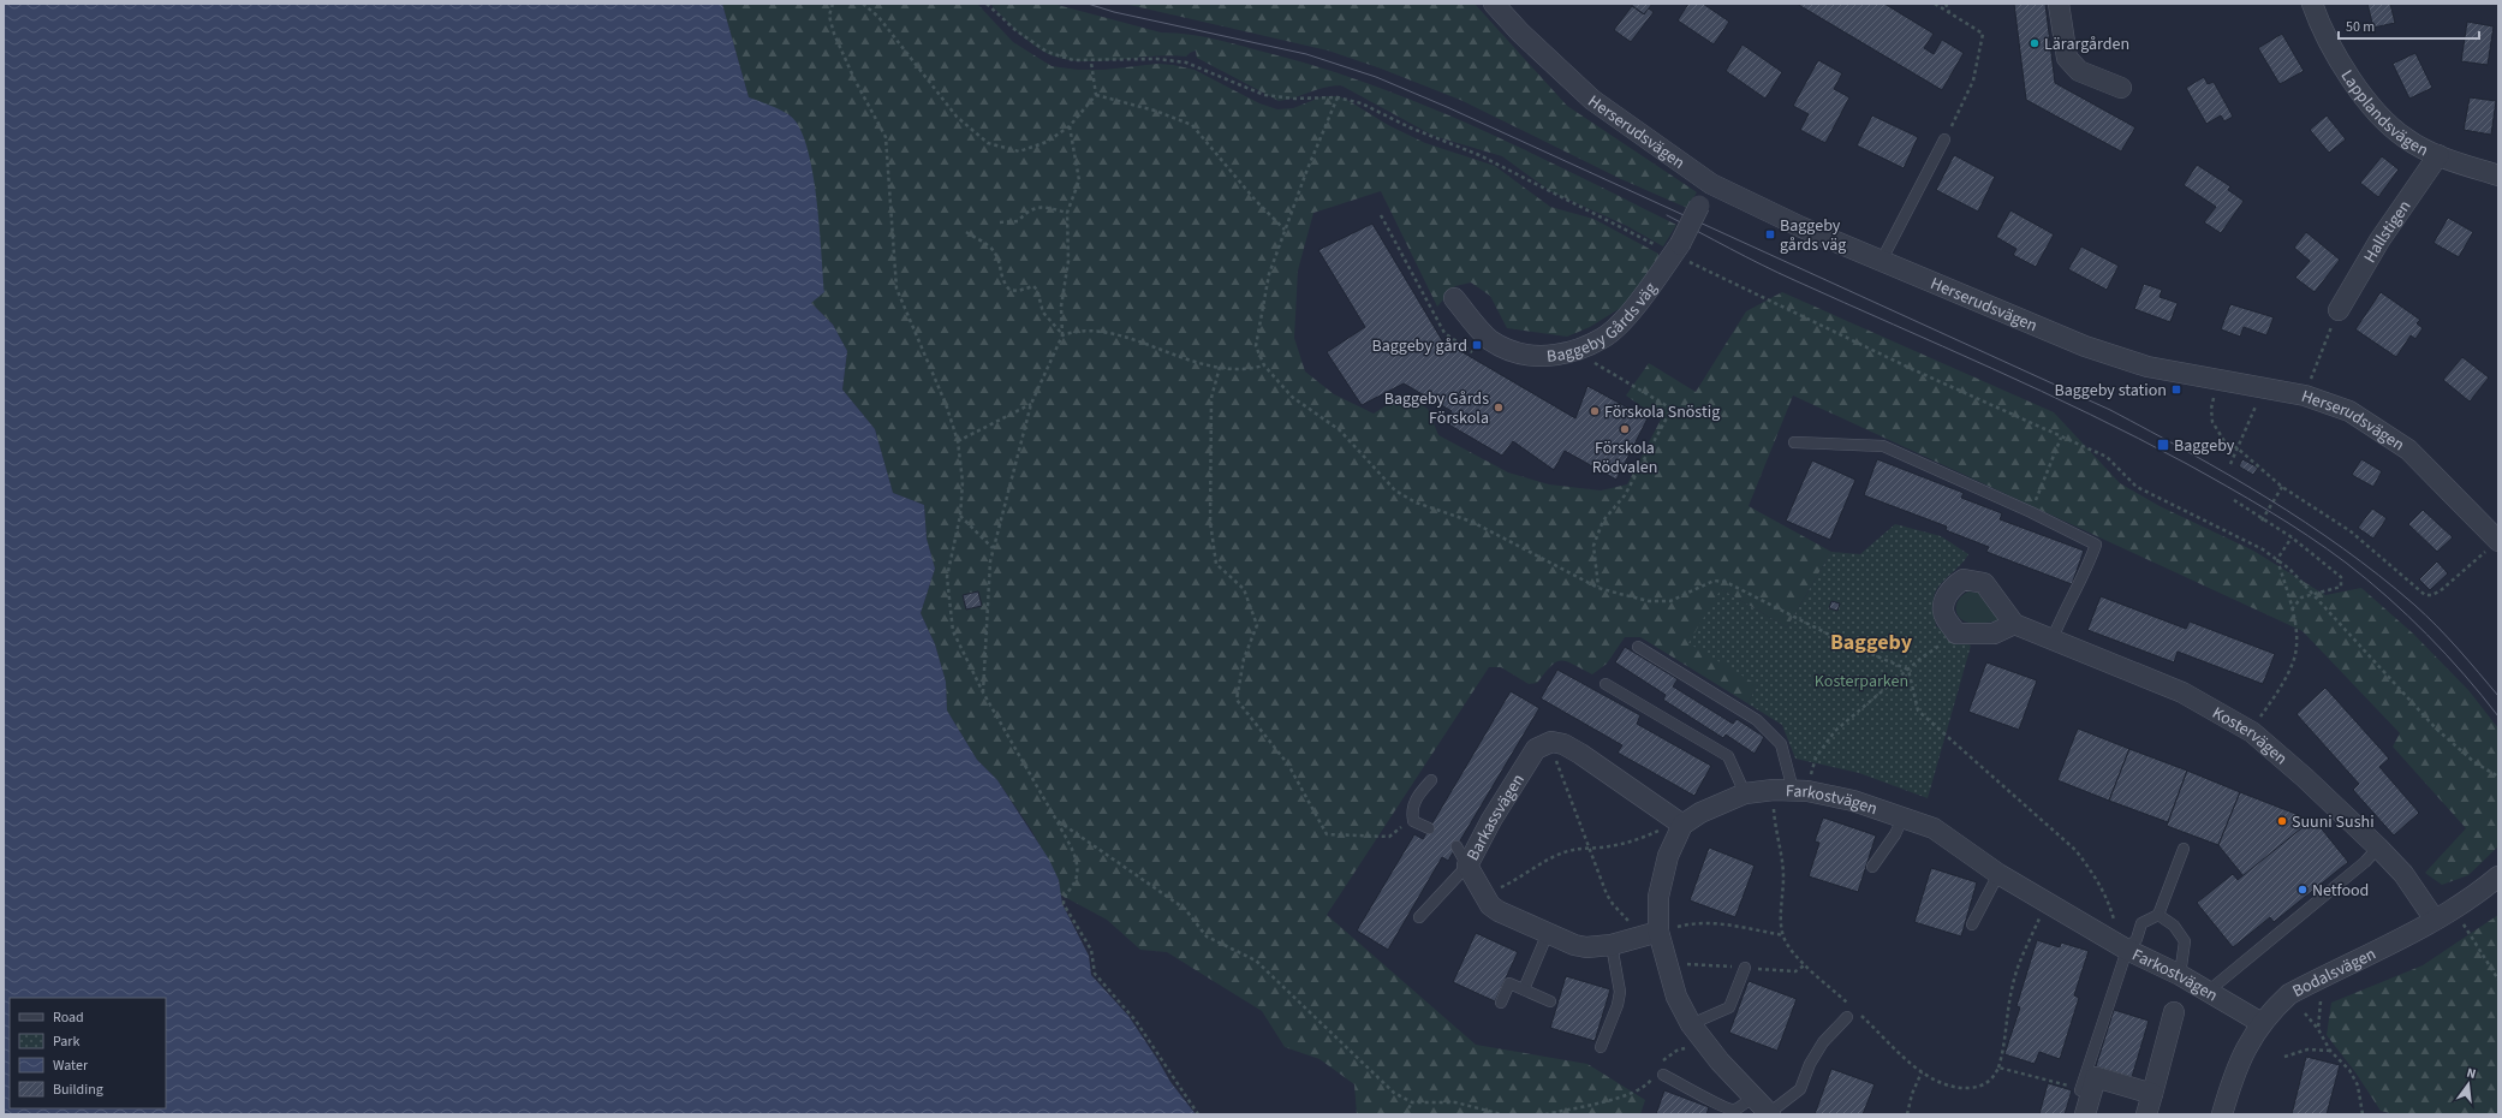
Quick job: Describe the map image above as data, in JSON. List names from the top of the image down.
{
  "streets": {
    "street": [
      "Lapplandsvägen",
      "Herserudsvägen",
      "Hallstigen",
      "Baggeby Gårds väg",
      "Kostervägen",
      "Farkostvägen",
      "Barkassvägen",
      "Bodalsvägen"
    ]
  },
  "crossings": [
    ["Lapplandsvägen", "Hallstigen"],
    ["Herserudsvägen", "Baggeby Gårds väg"],
    ["Kostervägen", "Bodalsvägen"],
    ["Farkostvägen", "Bodalsvägen"]
  ],
  "districts": ["Baggeby"],
  "parks": ["Kosterparken"],
  "places": {
    "other": [
      "Lärargården",
      "Baggeby Gårds Förskola",
      "Förskola Snöstig",
      "Förskola Rödvalen",
      "Suuni Sushi",
      "Netfood"
    ],
    "transit": [
      "Baggeby gårds väg",
      "Baggeby gård",
      "Baggeby station",
      "Baggeby"
    ]
  },
  "legend": [
    "Road",
    "Park",
    "Water",
    "Building"
  ],
  "scale_bar": "50 m",
  "north": "top"
}
